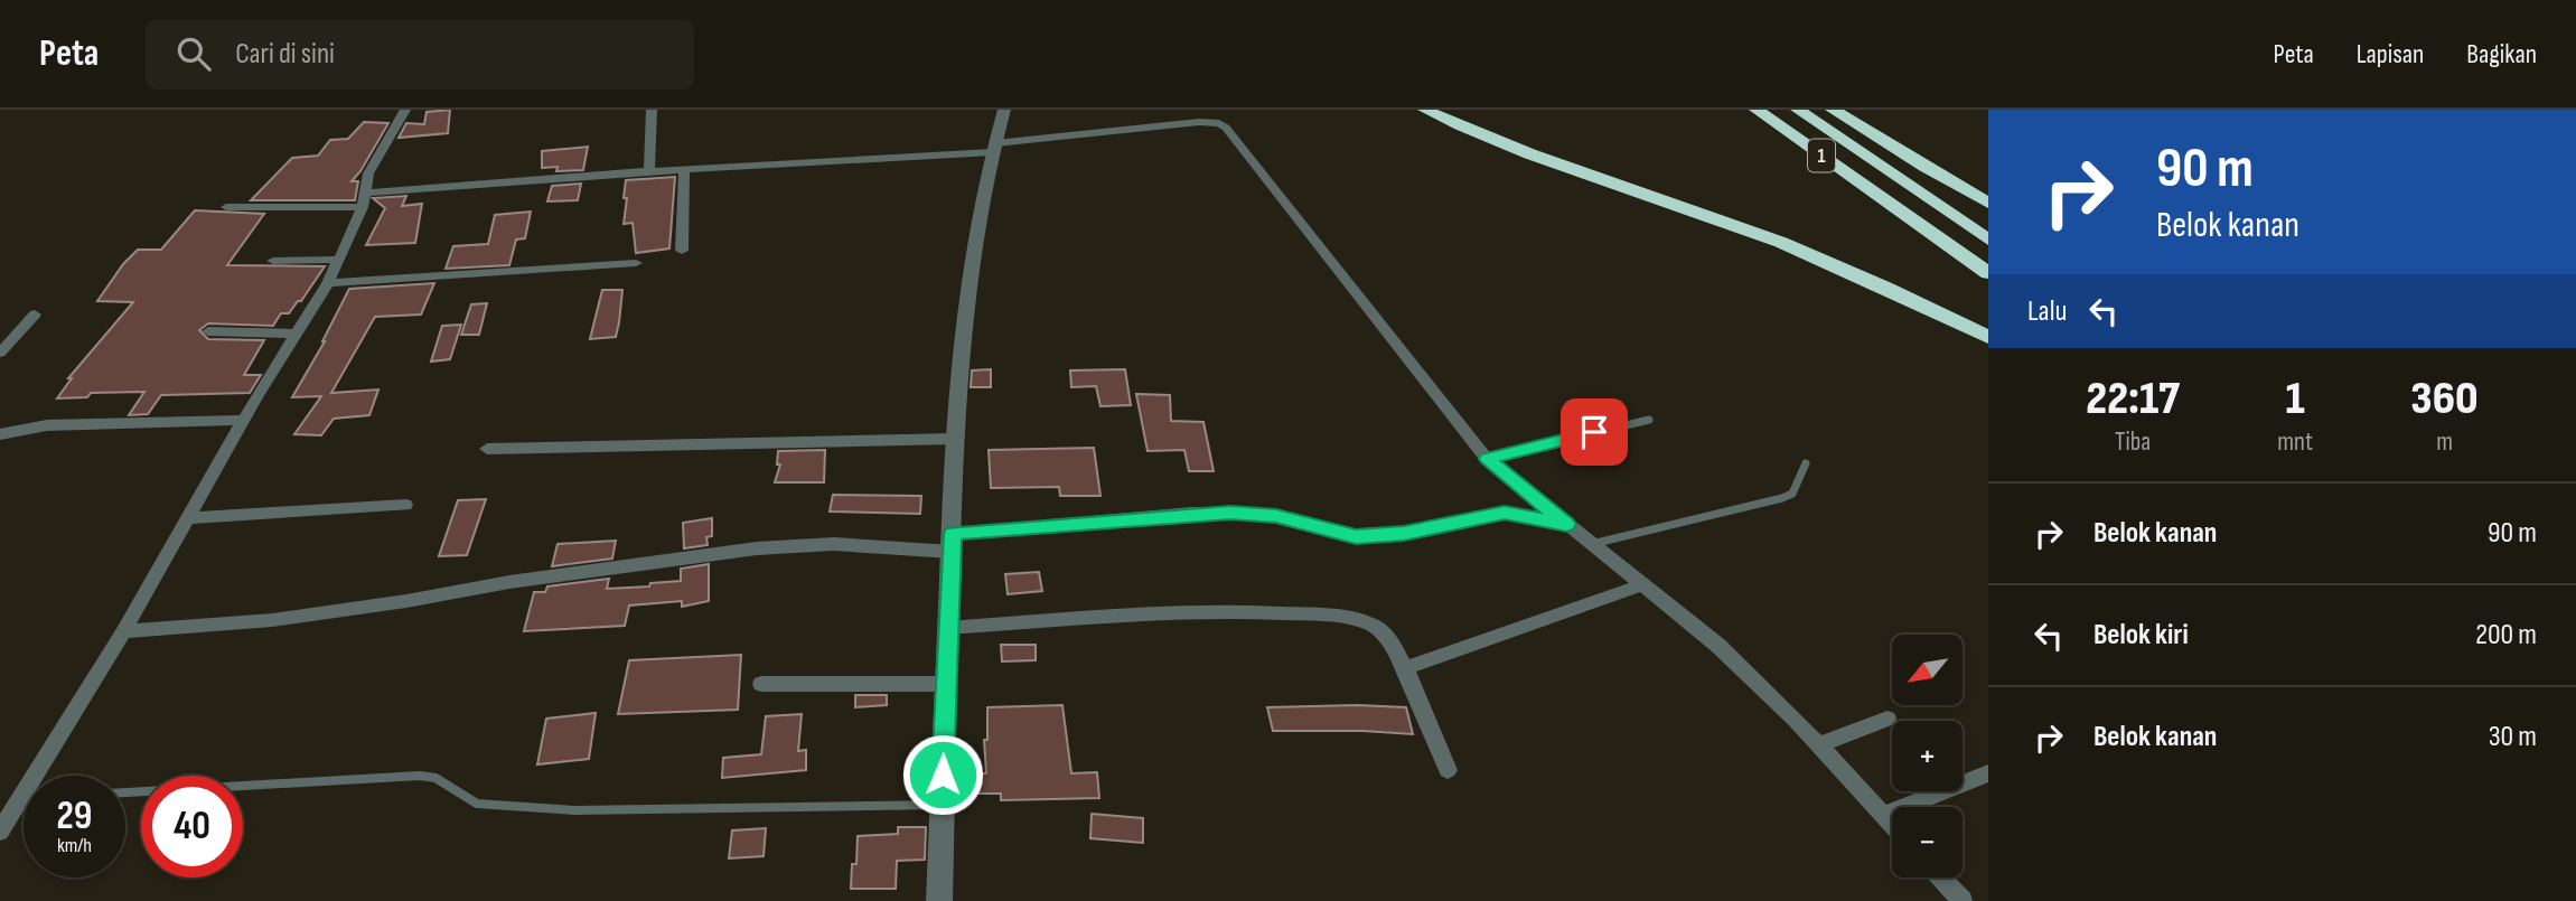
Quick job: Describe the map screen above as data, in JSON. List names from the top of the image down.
{
  "streets": {
    "highway": ["1"]
  },
  "north": "bottom left",
  "page": {
    "header": "Peta",
    "search": "Cari di sini",
    "nav": ["Peta", "Lapisan", "Bagikan"],
    "turn": ["90 m", "Belok kanan"],
    "then": "Lalu",
    "eta": [
      "22:17",
      "Tiba",
      "1",
      "mnt",
      "360",
      "m"
    ],
    "list": [
      {
        "name": "Belok kanan",
        "value": "90 m"
      },
      {
        "name": "Belok kiri",
        "value": "200 m"
      },
      {
        "name": "Belok kanan",
        "value": "30 m"
      }
    ],
    "map_buttons": ["+", "−"],
    "speed": "29 km/h",
    "limit": "40"
  }
}
